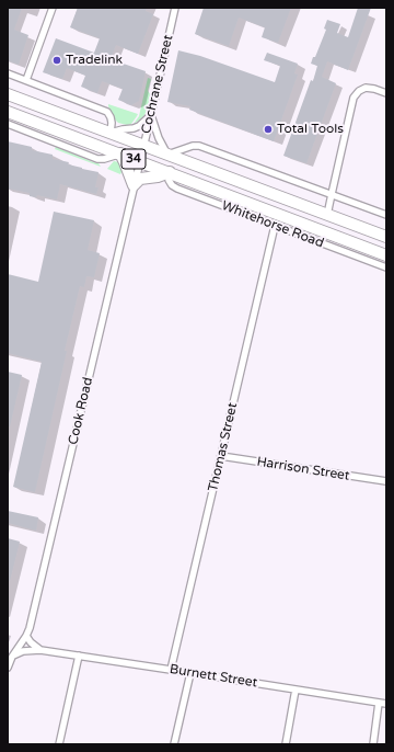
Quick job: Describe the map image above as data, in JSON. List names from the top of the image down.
{
  "streets": {
    "highway": ["34", "Whitehorse Road"],
    "street": [
      "Cochrane Street",
      "Cook Road",
      "Thomas Street",
      "Harrison Street",
      "Burnett Street"
    ]
  },
  "crossings": [
    ["Cochrane Street", "34"],
    ["Cochrane Street", "Whitehorse Road"],
    ["Cochrane Street", "Cook Road"],
    ["Whitehorse Road", "Cook Road"],
    ["Whitehorse Road", "Thomas Street"],
    ["Cook Road", "Burnett Street"],
    ["Thomas Street", "Harrison Street"],
    ["Thomas Street", "Burnett Street"]
  ],
  "places": ["Tradelink", "Total Tools"]
}
